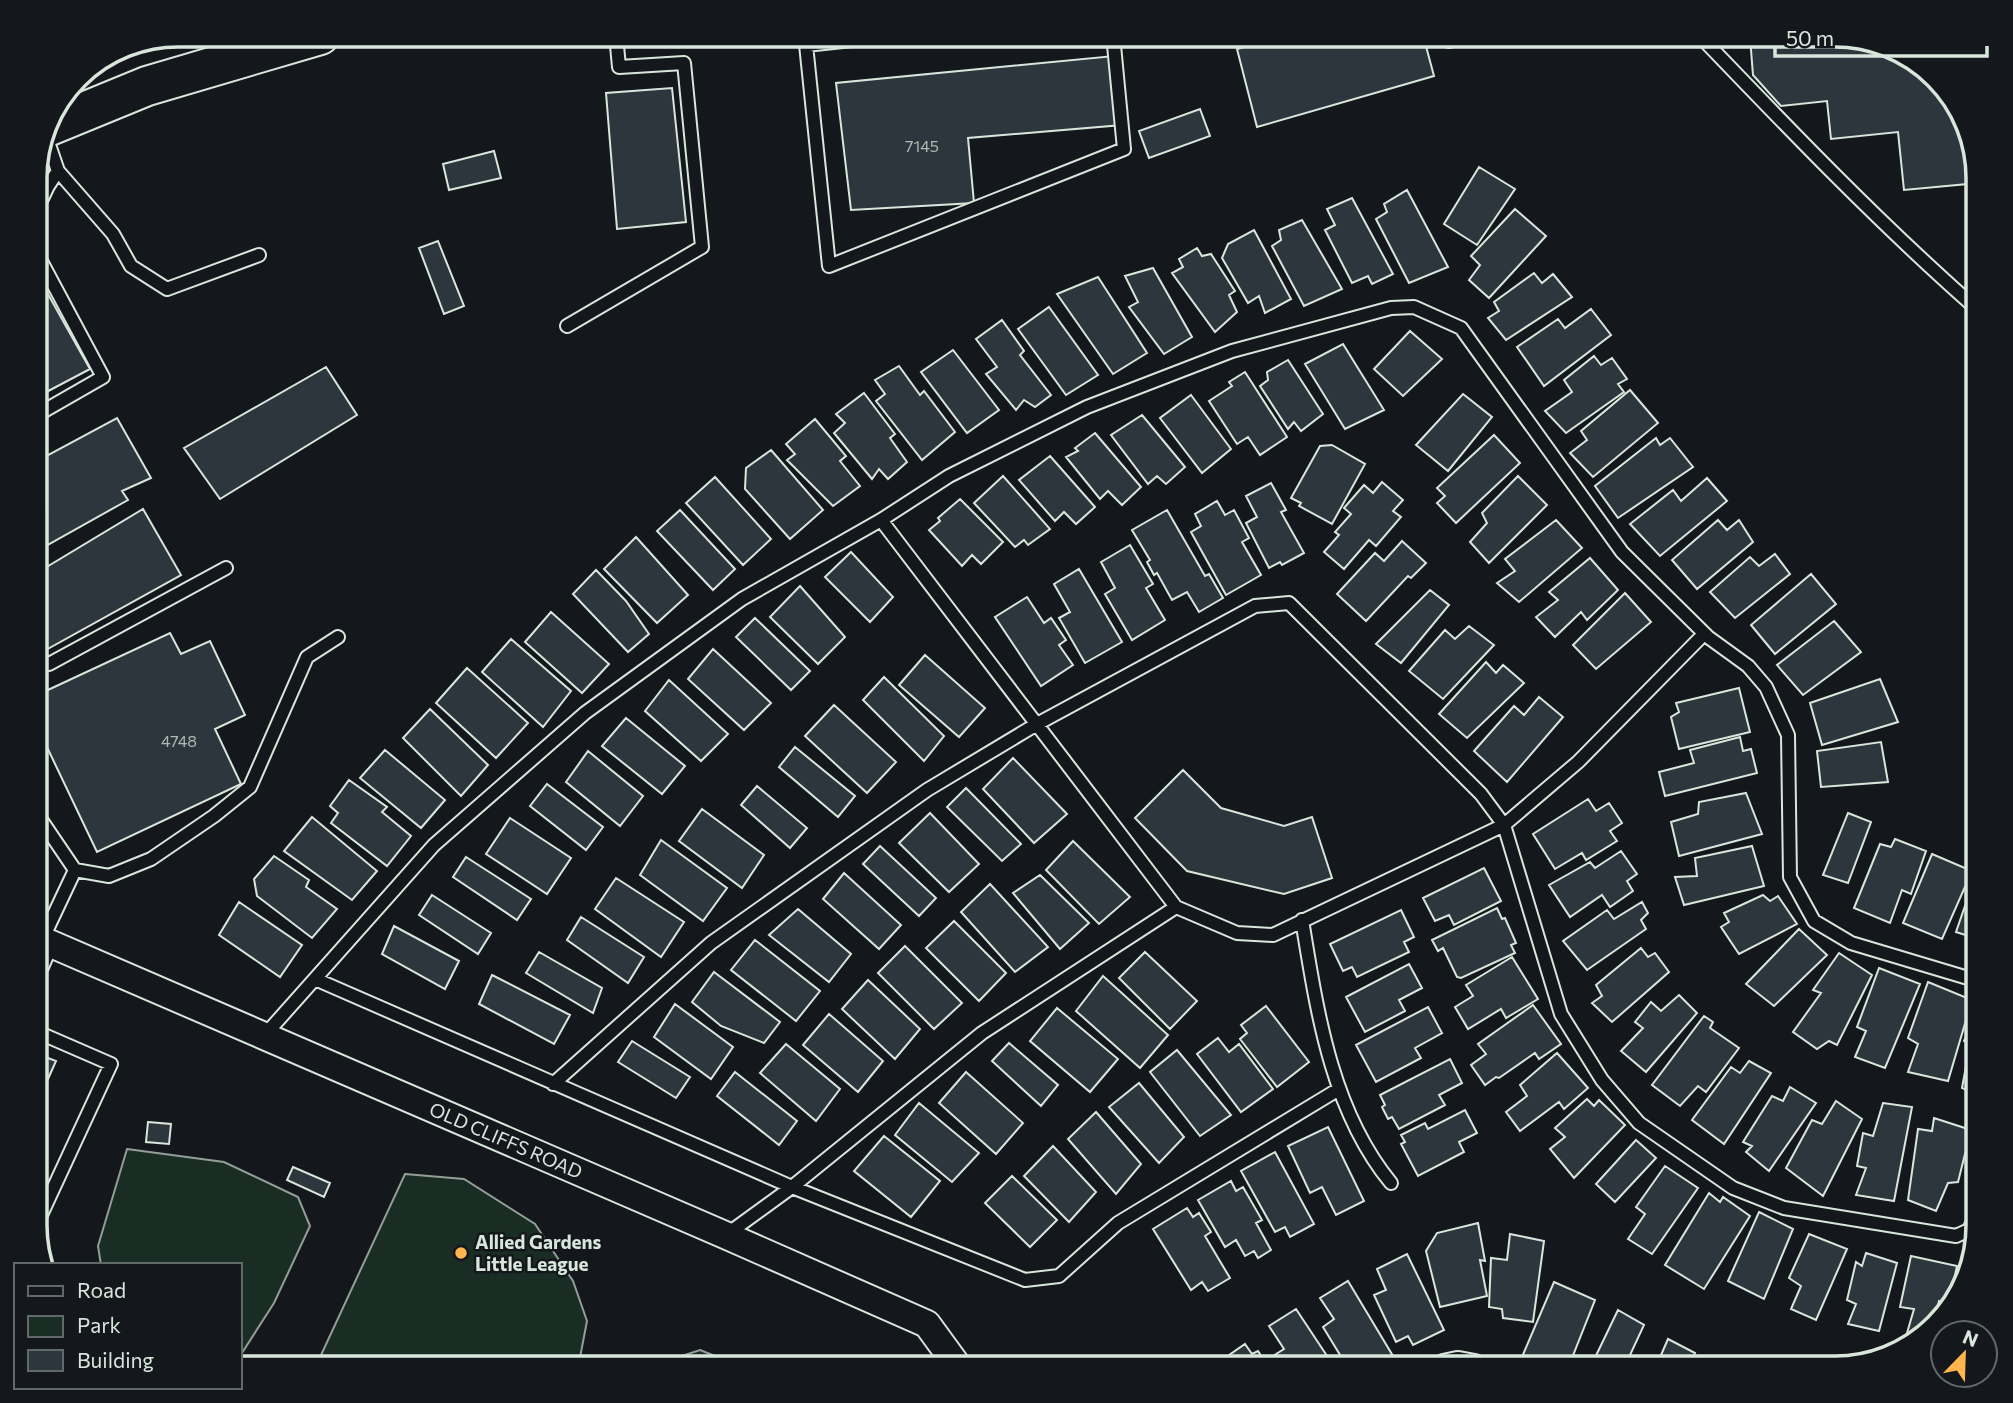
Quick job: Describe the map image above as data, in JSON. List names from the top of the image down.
{
  "streets": {
    "street": ["OLD CLIFFS ROAD"]
  },
  "places": ["Allied Gardens Little League"],
  "house_numbers": ["7145", "4748"],
  "legend": ["Road", "Park", "Building"],
  "scale_bar": "50 m",
  "north": "top right"
}
